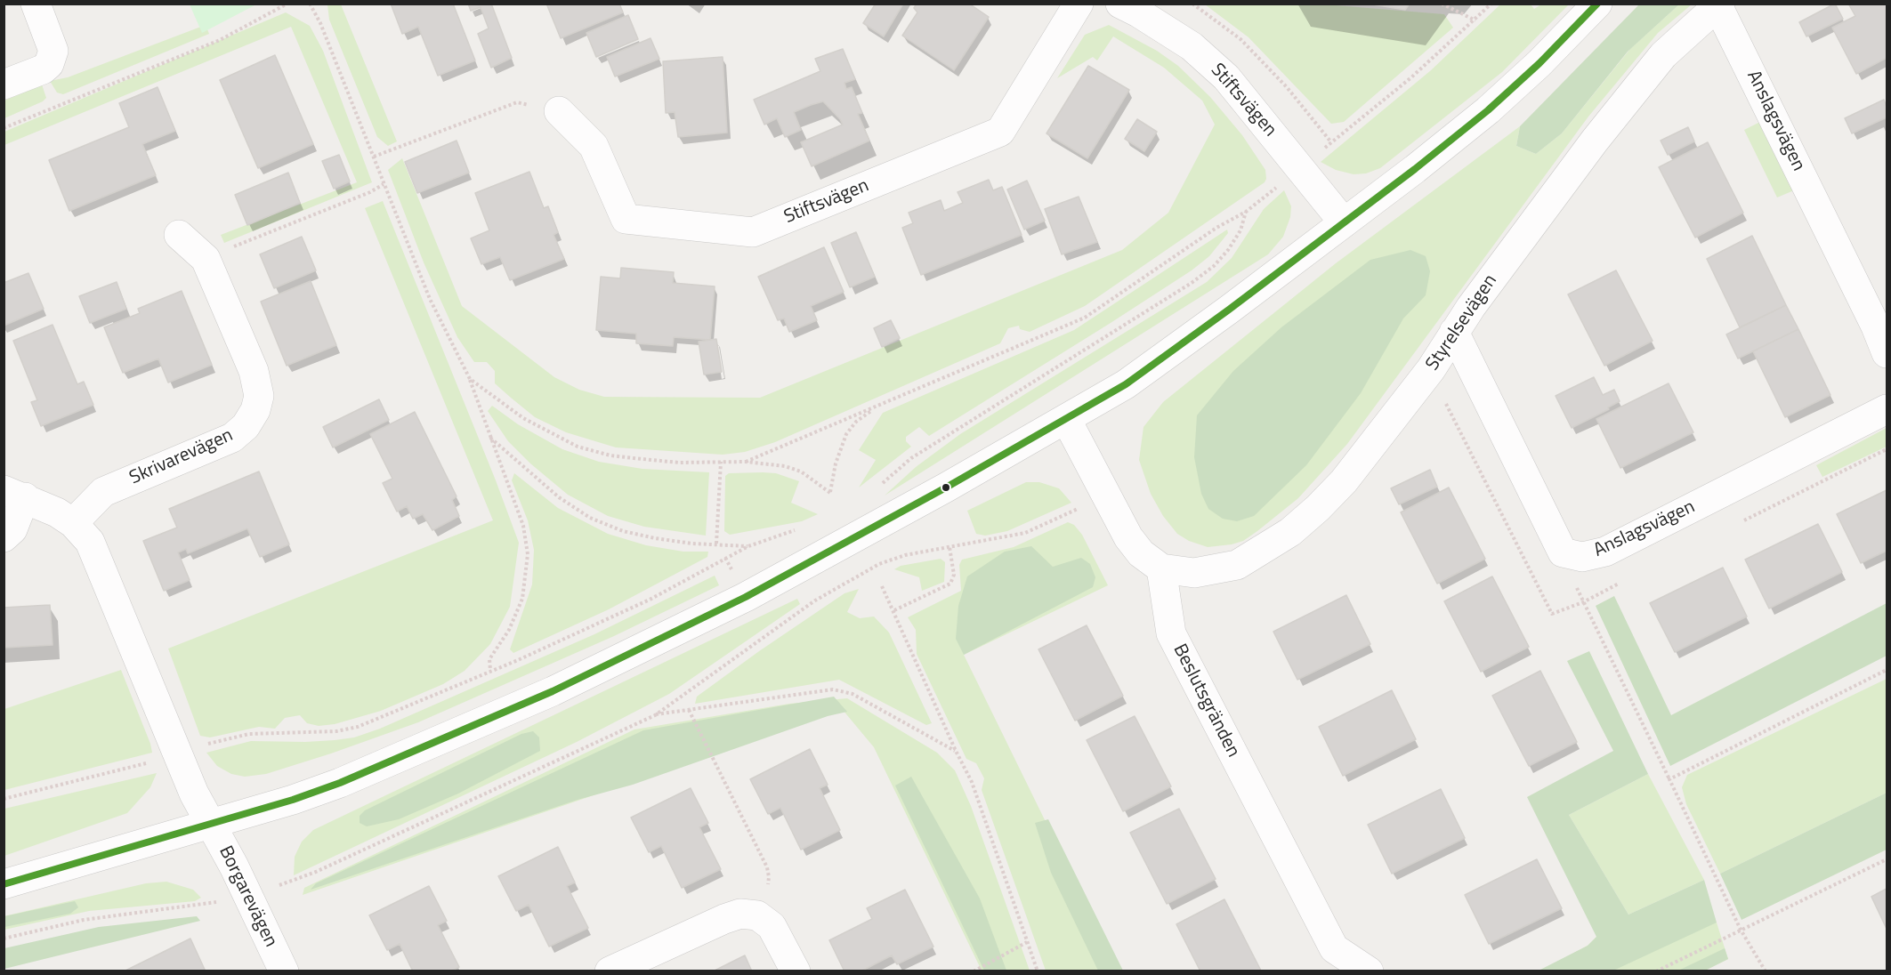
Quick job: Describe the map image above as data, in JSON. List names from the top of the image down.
{
  "streets": {
    "street": [
      "Stiftsvägen",
      "Anslagsvägen",
      "Styrelsevägen",
      "Skrivarevägen",
      "Beslutsgränden",
      "Borgarevägen"
    ]
  },
  "crossings": [
    ["Anslagsvägen", "Styrelsevägen"],
    ["Styrelsevägen", "Beslutsgränden"]
  ]
}
